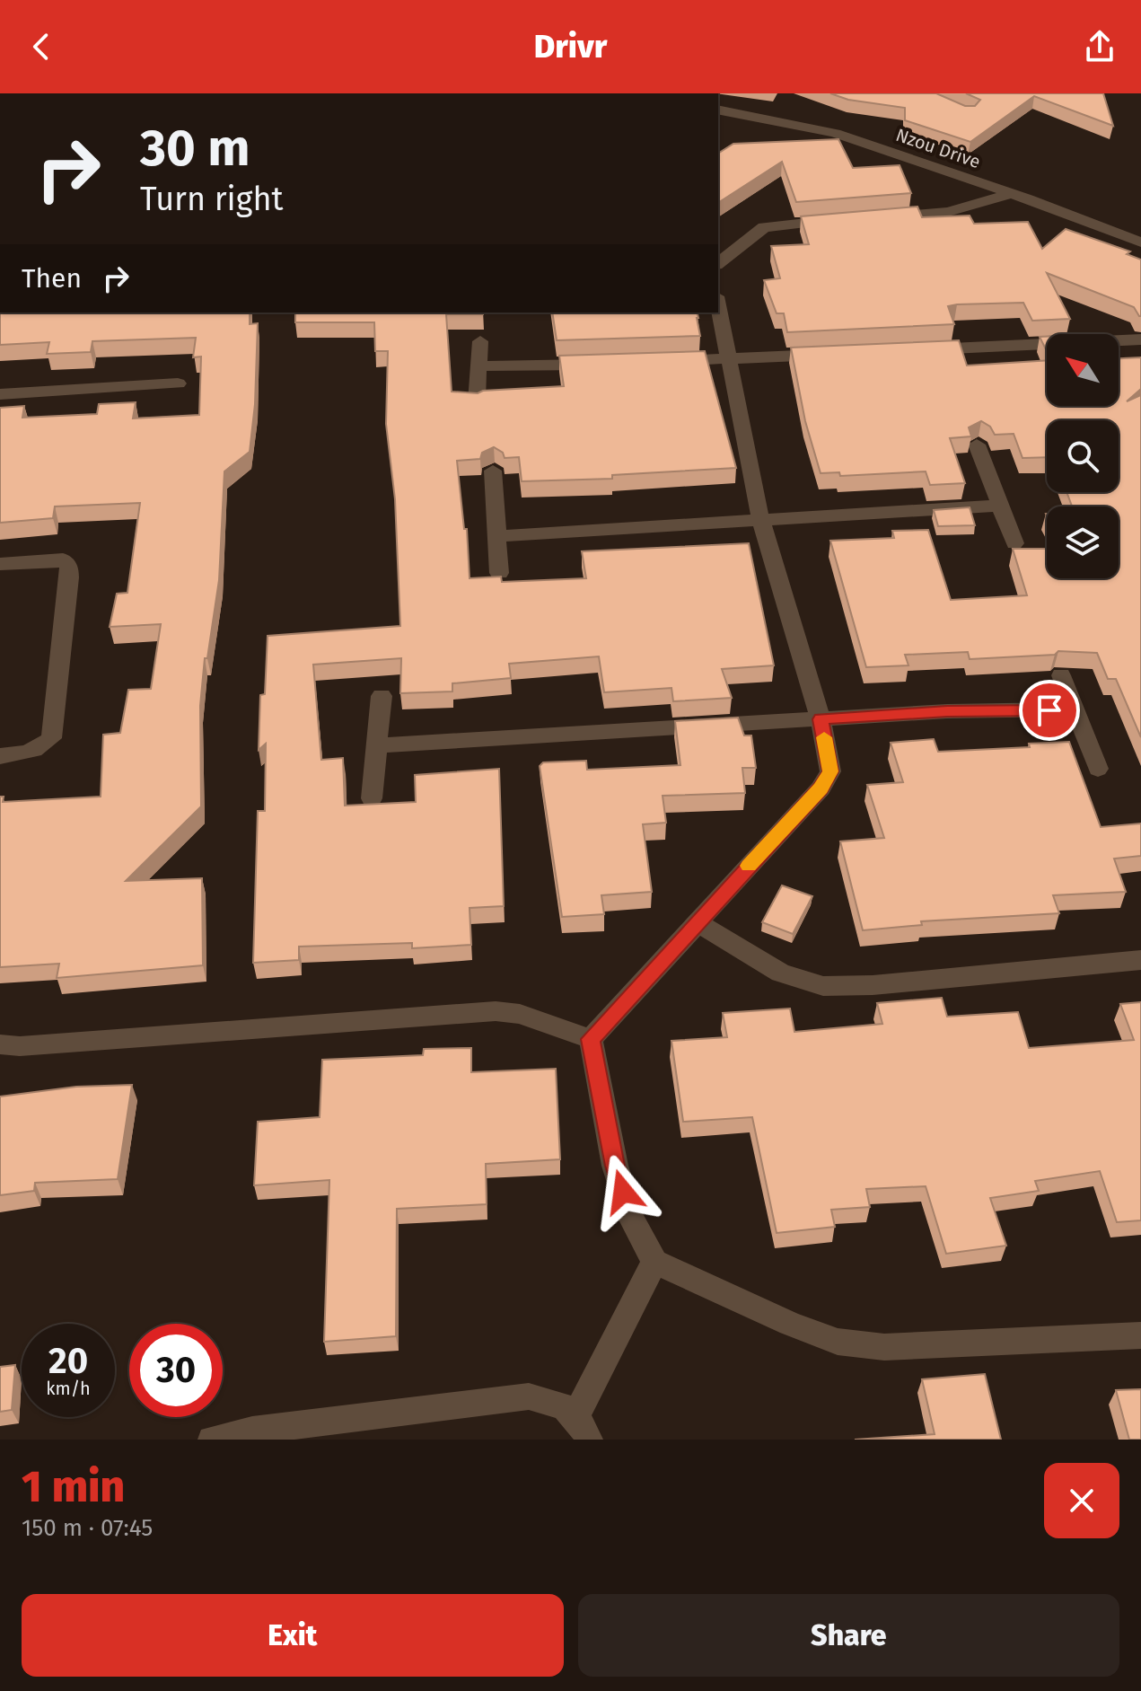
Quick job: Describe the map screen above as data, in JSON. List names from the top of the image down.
{
  "streets": {
    "street": ["Nzou Drive"]
  },
  "north": "top left",
  "page": {
    "header": "Drivr",
    "turn": ["30 m", "Turn right"],
    "then": "Then",
    "speed": "20 km/h",
    "limit": "30",
    "heading": ["1 min", "150 m · 07:45"],
    "buttons": ["Exit", "Share"]
  }
}
